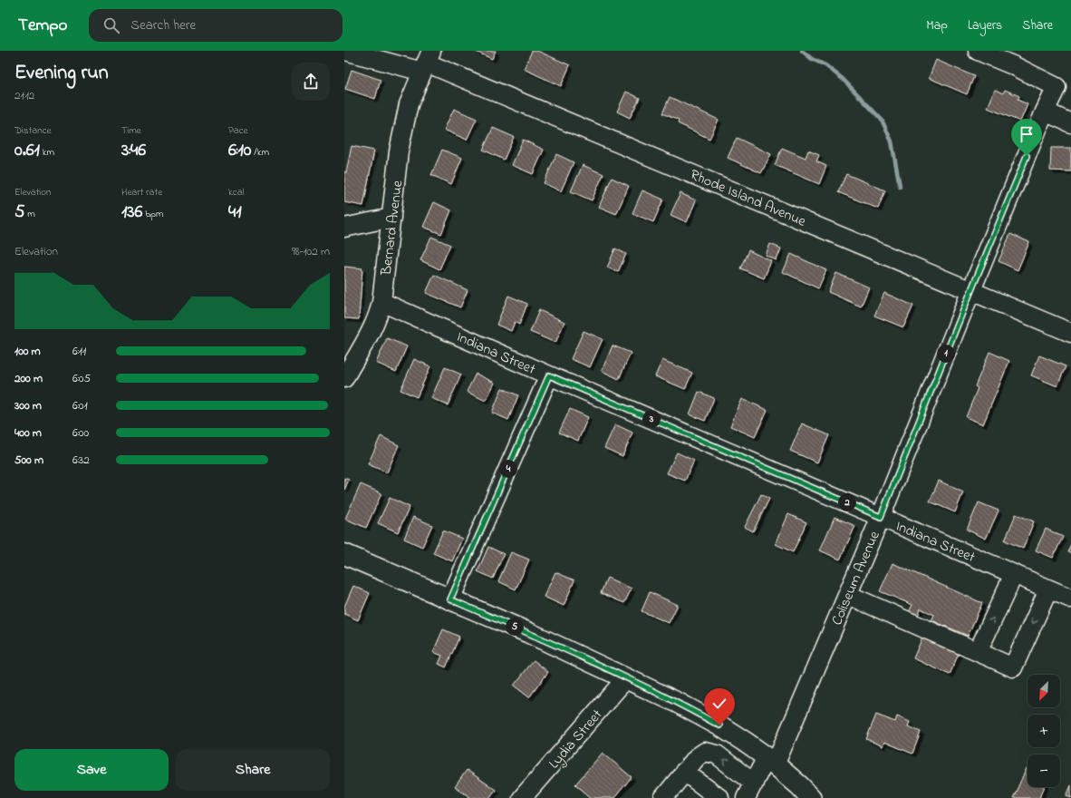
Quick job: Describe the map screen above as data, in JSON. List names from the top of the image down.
{
  "streets": {
    "street": [
      "Rhode Island Avenue",
      "Bernard Avenue",
      "Indiana Street",
      "Coliseum Avenue",
      "Lydia Street"
    ]
  },
  "crossings": [
    ["Rhode Island Avenue", "Bernard Avenue"],
    ["Rhode Island Avenue", "Coliseum Avenue"],
    ["Bernard Avenue", "Indiana Street"],
    ["Indiana Street", "Coliseum Avenue"]
  ],
  "north": "bottom left",
  "page": {
    "header": "Tempo",
    "search": "Search here",
    "nav": ["Map", "Layers", "Share"],
    "heading": ["Evening run", "21:12"],
    "stats": [
      ["Distance", "0.61 km"],
      ["Time", "3:46"],
      ["Pace", "6:10 /km"],
      ["Elevation", "5 m"],
      ["Heart rate", "136 bpm"],
      ["kcal", "41"]
    ],
    "chart": ["Elevation", "98–102 m"],
    "list": [
      {
        "name": "100 m",
        "note": "6:11"
      },
      {
        "name": "200 m",
        "note": "6:05"
      },
      {
        "name": "300 m",
        "note": "6:01"
      },
      {
        "name": "400 m",
        "note": "6:00"
      },
      {
        "name": "500 m",
        "note": "6:32"
      }
    ],
    "pins": [
      "1",
      "3",
      "4",
      "2",
      "5"
    ],
    "map_buttons": ["+", "−"],
    "buttons": ["Save", "Share"]
  }
}
